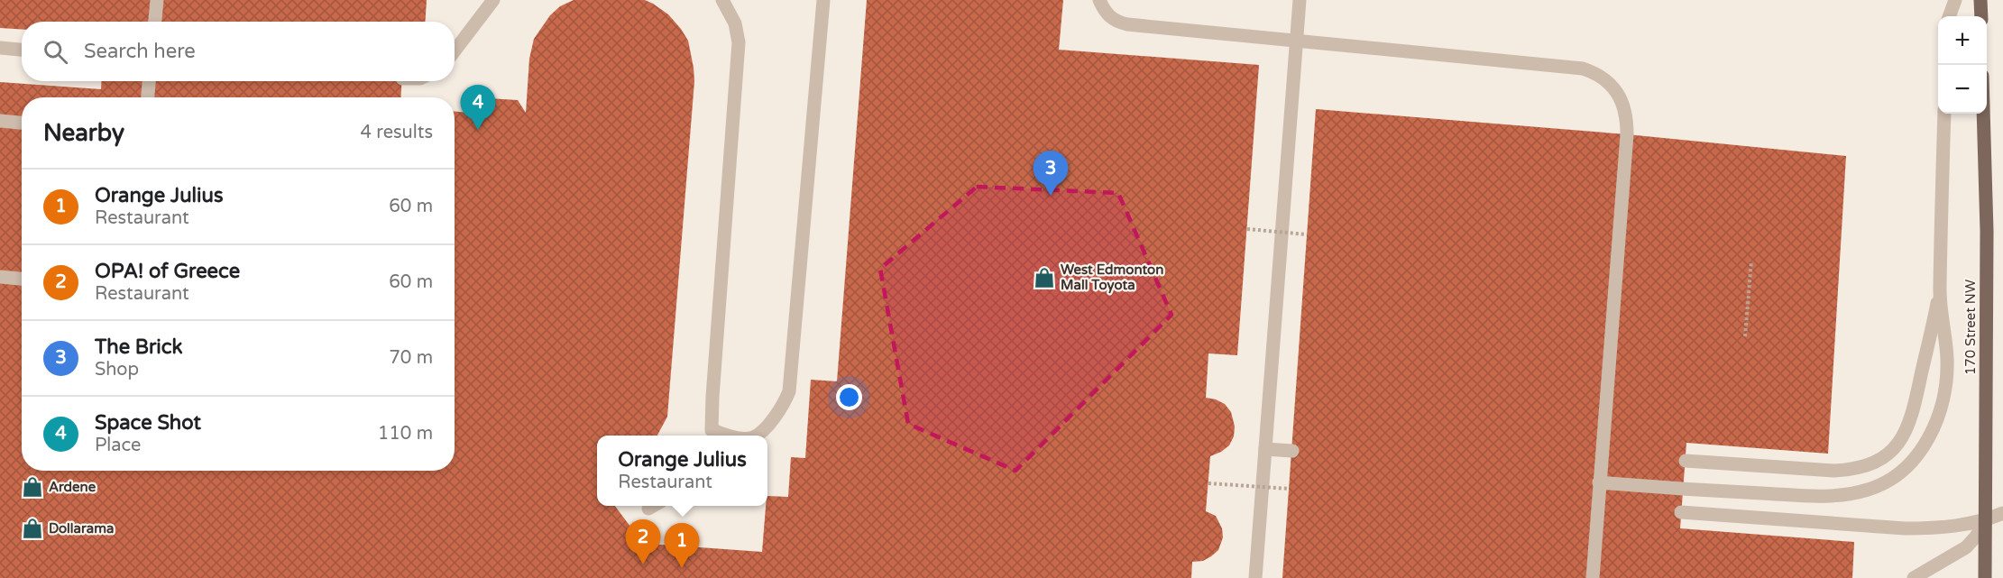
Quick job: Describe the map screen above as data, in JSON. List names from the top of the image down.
{
  "streets": {
    "main road": ["170 Street NW"]
  },
  "places": {
    "shop": ["West Edmonton Mall Toyota", "Ardene", "Dollarama"]
  },
  "page": {
    "map_buttons": ["+", "−"],
    "search": "Search here",
    "pins": [
      "4",
      "3",
      "2",
      "1"
    ],
    "heading": ["Nearby", "4 results"],
    "list": [
      {
        "mark": "1",
        "name": "Orange Julius",
        "note": "Restaurant",
        "value": "60 m"
      },
      {
        "mark": "2",
        "name": "OPA! of Greece",
        "note": "Restaurant",
        "value": "60 m"
      },
      {
        "mark": "3",
        "name": "The Brick",
        "note": "Shop",
        "value": "70 m"
      },
      {
        "mark": "4",
        "name": "Space Shot",
        "note": "Place",
        "value": "110 m"
      }
    ],
    "popup": ["Orange Julius", "Restaurant"]
  }
}
